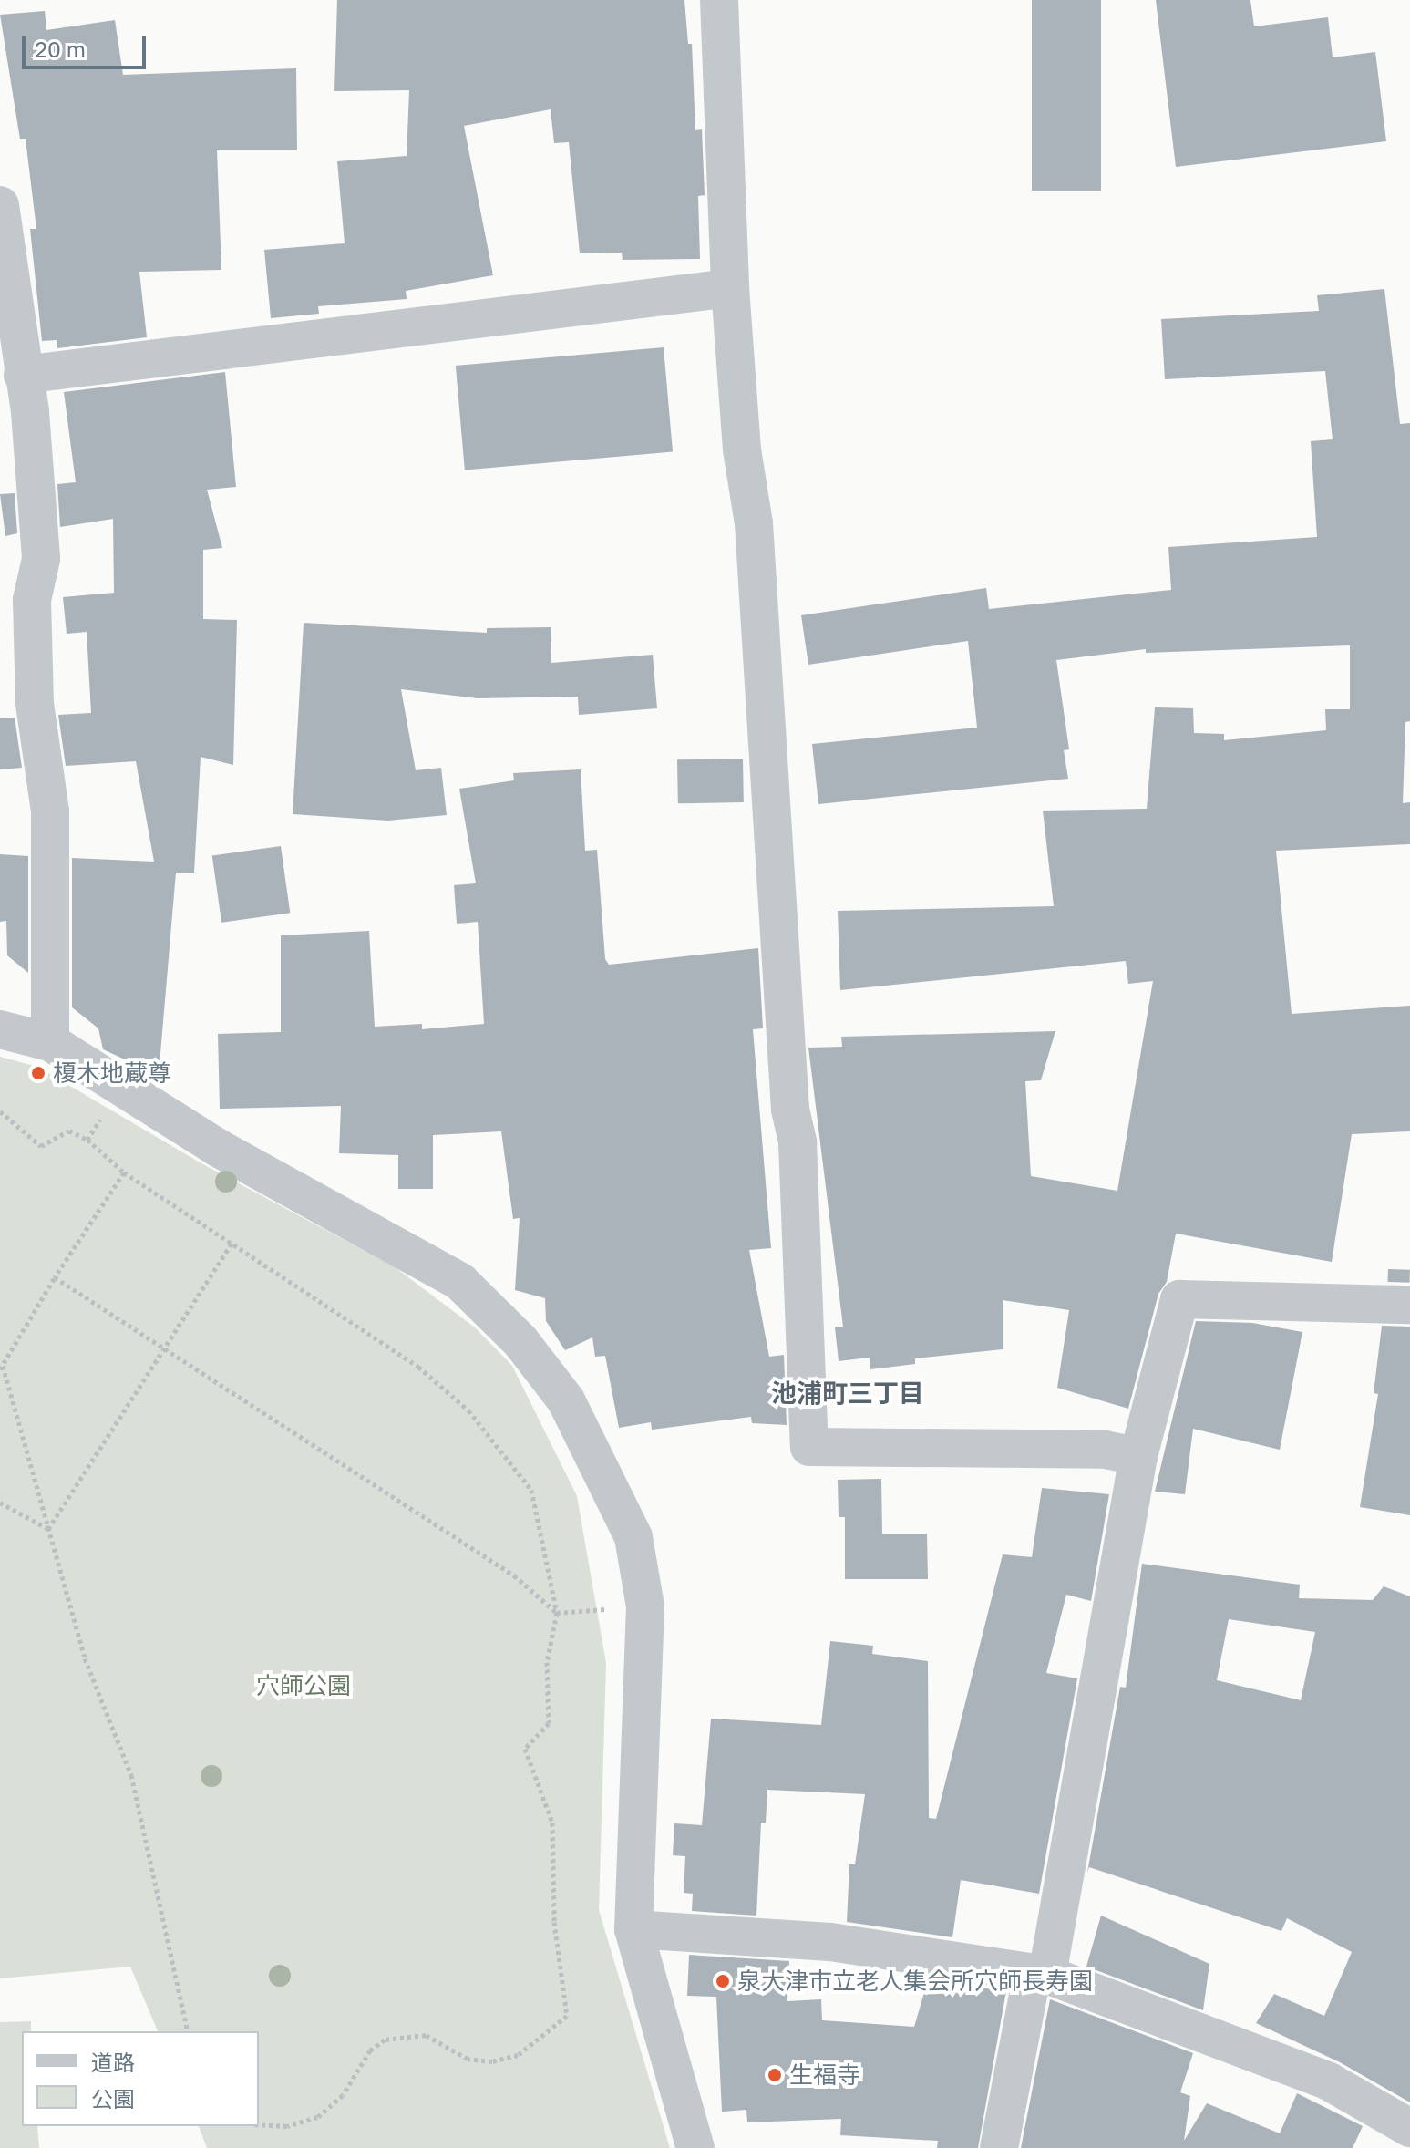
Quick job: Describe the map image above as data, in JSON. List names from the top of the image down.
{
  "districts": ["池浦町三丁目"],
  "parks": ["穴師公園"],
  "places": ["榎木地蔵尊", "泉大津市立老人集会所穴師長寿園", "生福寺"],
  "legend": ["道路", "公園"],
  "scale_bar": "20 m"
}
